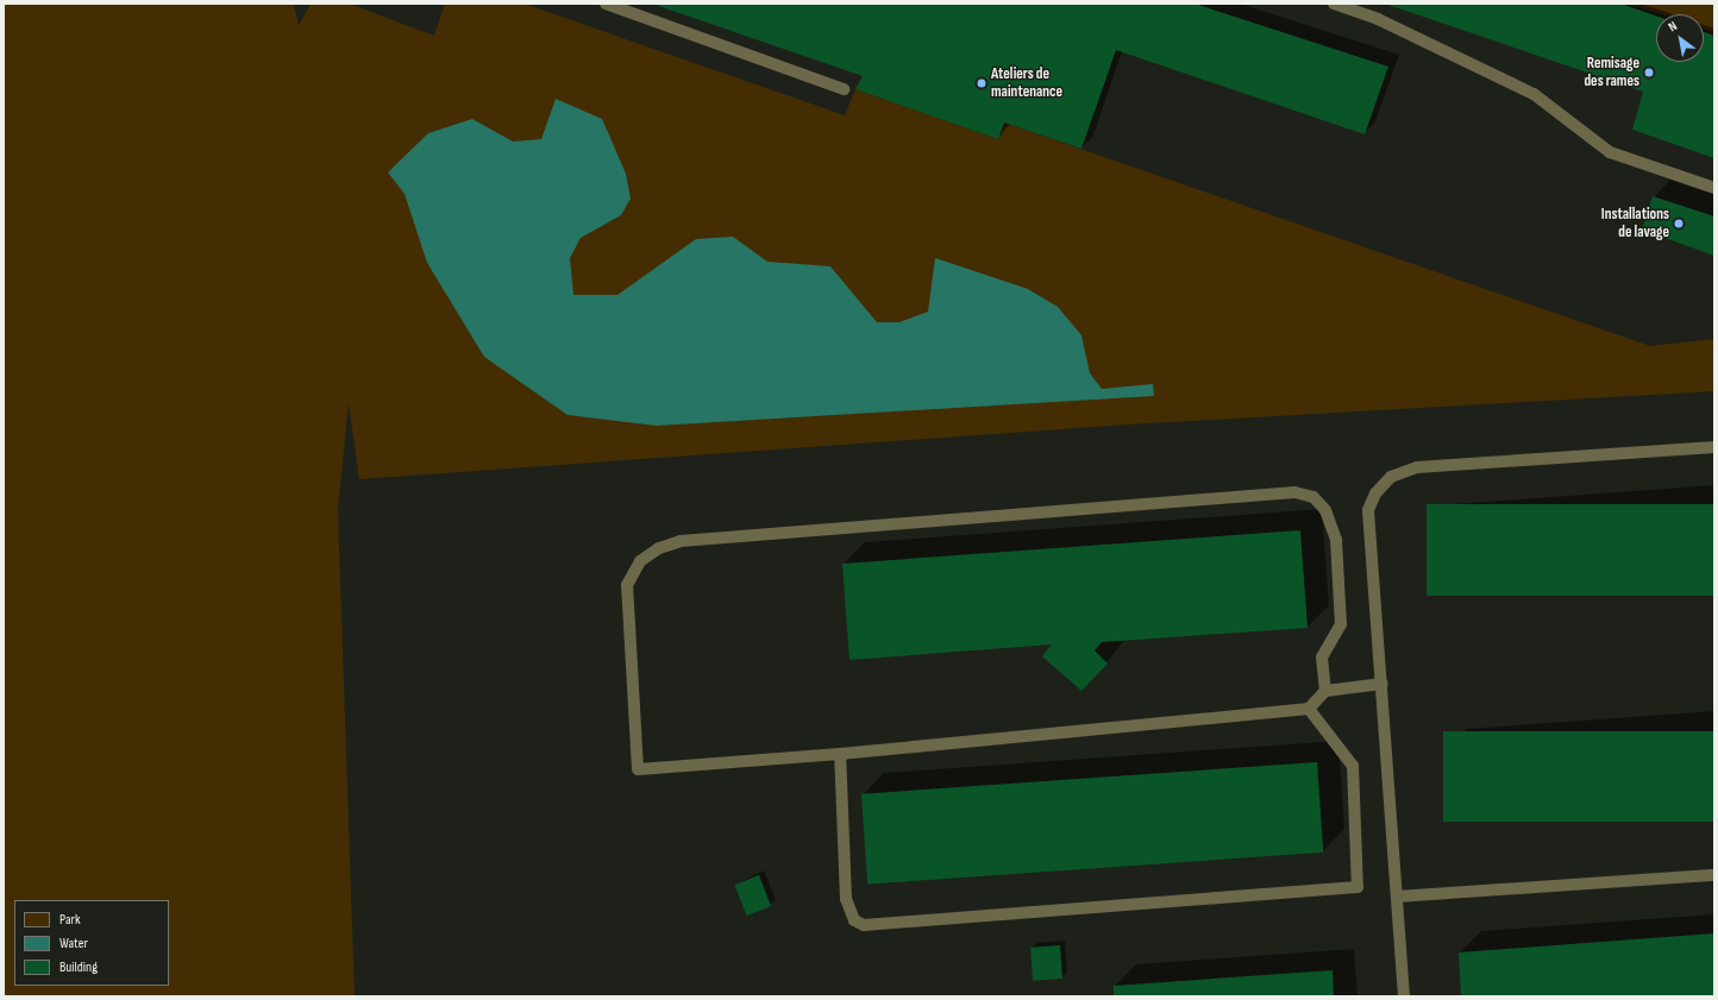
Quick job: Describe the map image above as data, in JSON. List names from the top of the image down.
{
  "places": ["Remisage des rames", "Ateliers de maintenance", "Installations de lavage"],
  "legend": ["Park", "Water", "Building"],
  "north": "top left"
}
